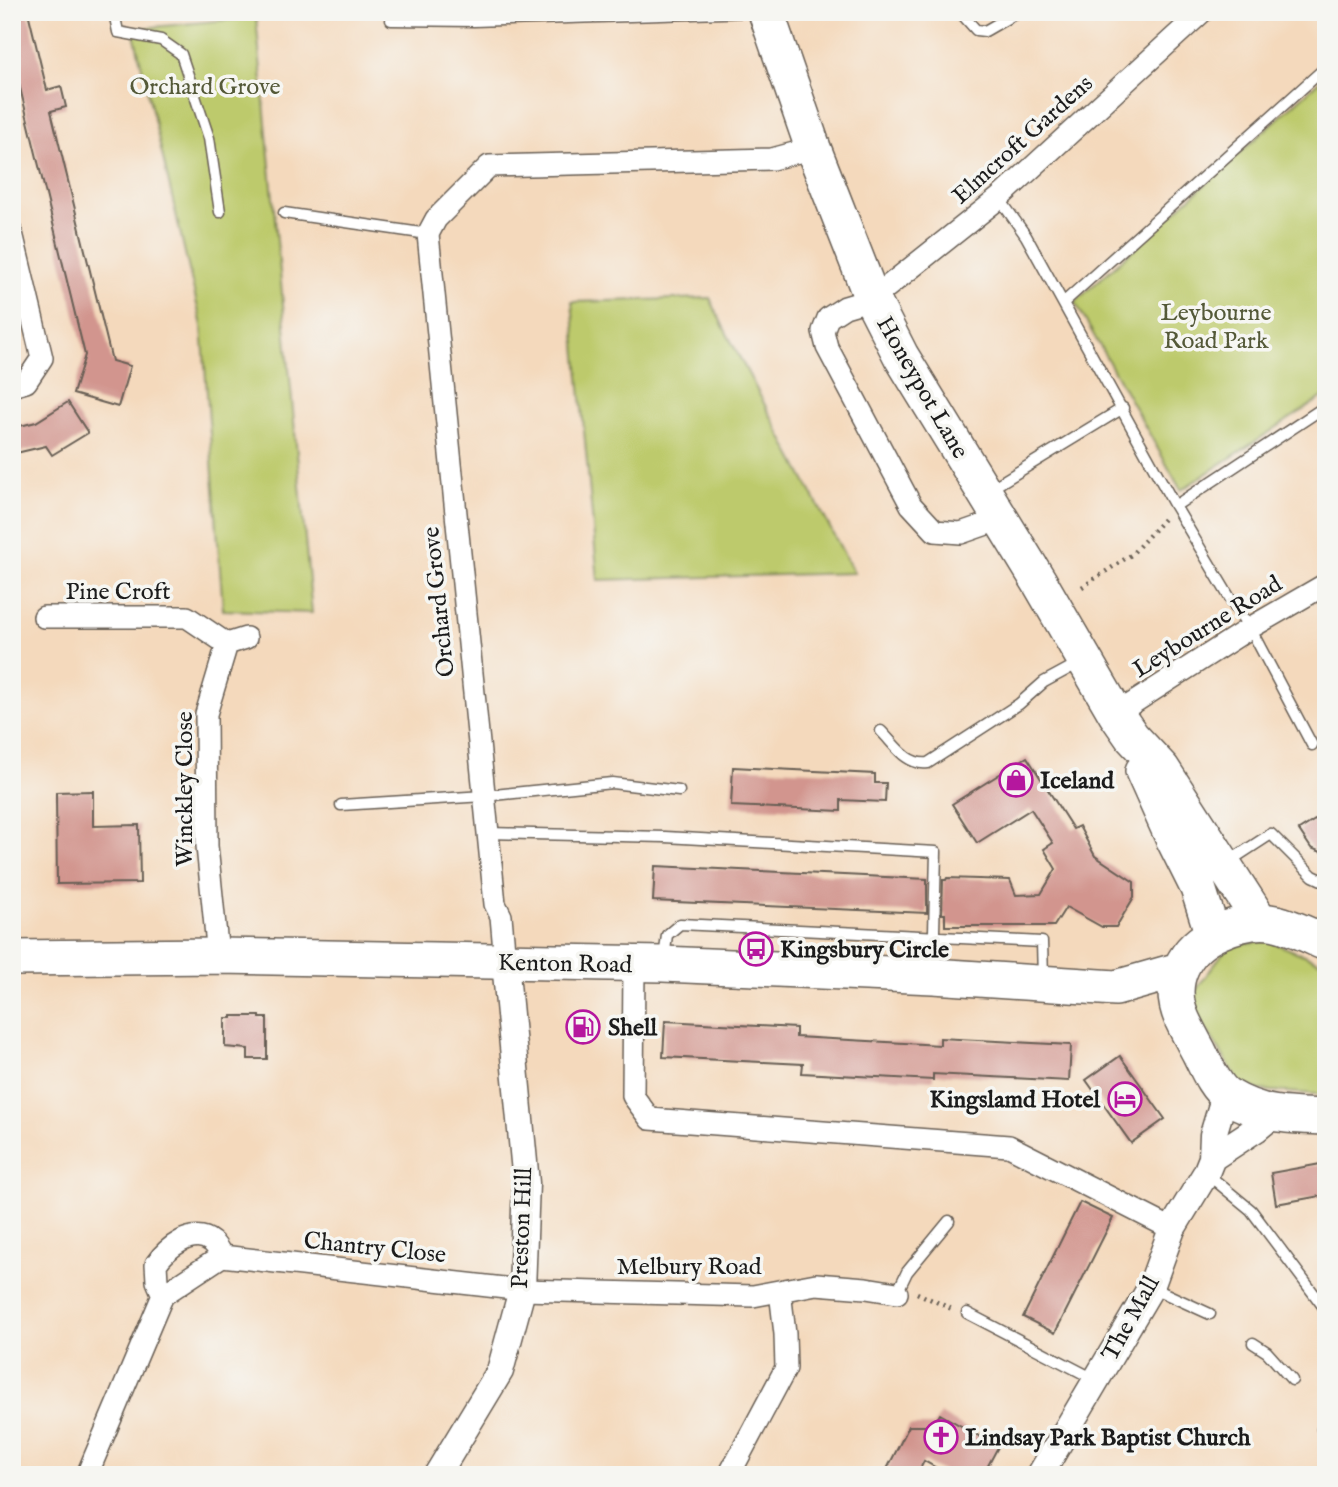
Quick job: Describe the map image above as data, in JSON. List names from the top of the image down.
{
  "streets": {
    "main road": ["Honeypot Lane", "Kenton Road"],
    "street": [
      "Elmcroft Gardens",
      "Pine Croft",
      "Orchard Grove",
      "Leybourne Road",
      "Winckley Close",
      "Preston Hill",
      "Chantry Close",
      "Melbury Road",
      "The Mall"
    ]
  },
  "crossings": [
    ["Elmcroft Gardens", "Honeypot Lane"],
    ["Honeypot Lane", "Leybourne Road"],
    ["Pine Croft", "Winckley Close"],
    ["Orchard Grove", "Kenton Road"],
    ["Orchard Grove", "Preston Hill"],
    ["Winckley Close", "Kenton Road"],
    ["Kenton Road", "Preston Hill"],
    ["Preston Hill", "Chantry Close"],
    ["Preston Hill", "Melbury Road"],
    ["Chantry Close", "Melbury Road"]
  ],
  "parks": ["Orchard Grove", "Leybourne Road Park"],
  "places": {
    "shop": ["Iceland"],
    "bus stop": ["Kingsbury Circle"],
    "fuel station": ["Shell"],
    "hotel": ["Kingslamd Hotel"],
    "church": ["Lindsay Park Baptist Church"]
  }
}
